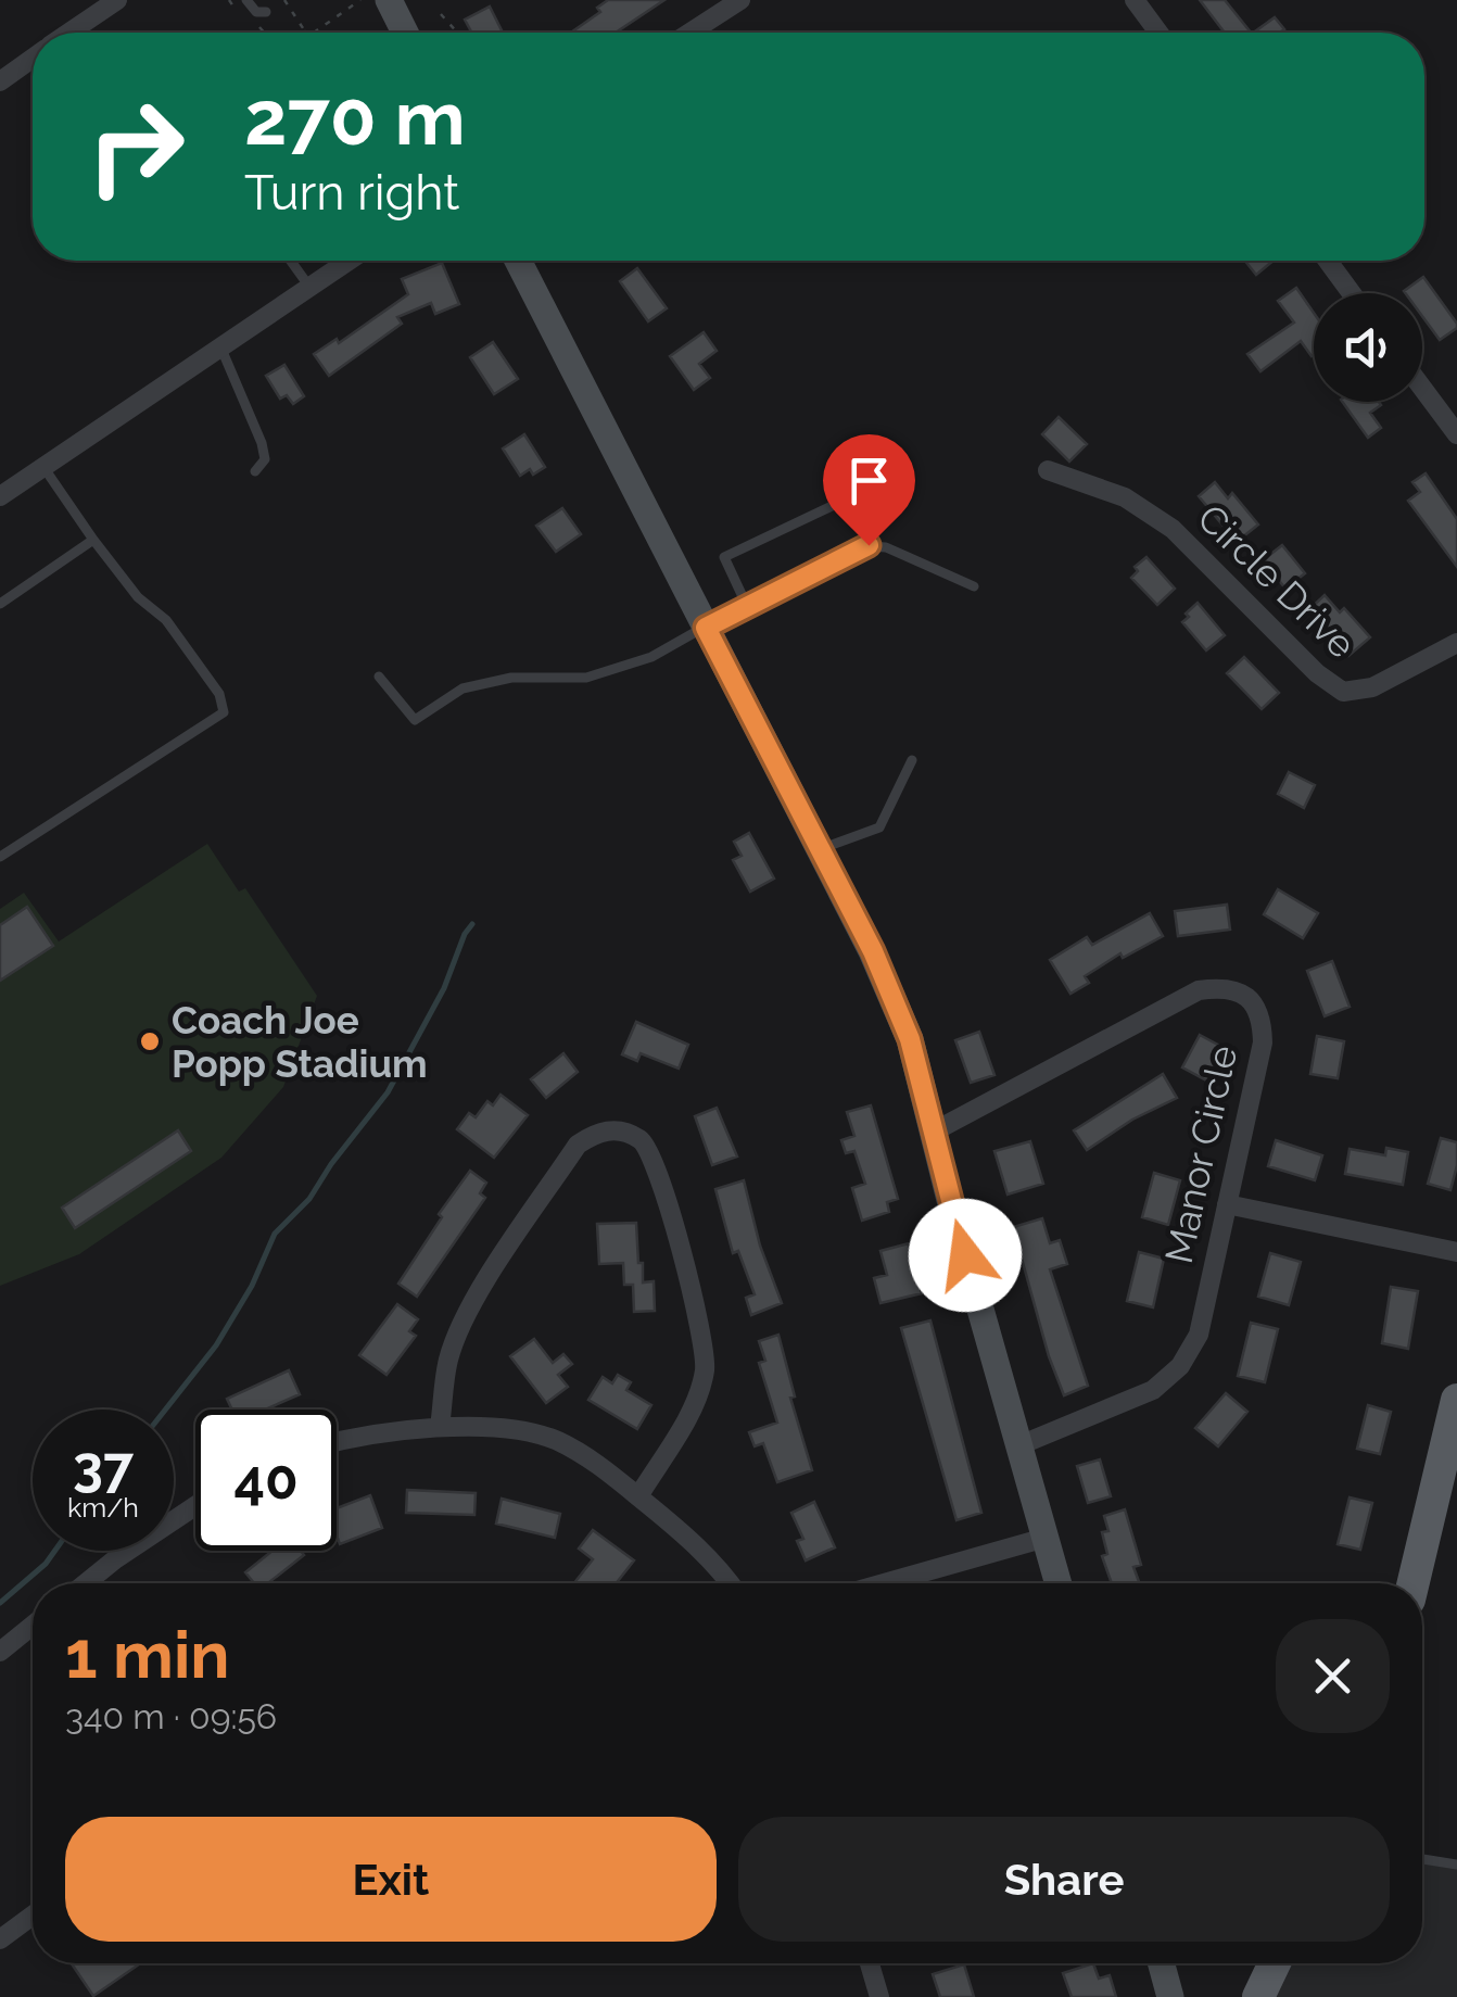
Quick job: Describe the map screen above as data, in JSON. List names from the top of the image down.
{
  "streets": {
    "street": ["Circle Drive", "Manor Circle"]
  },
  "places": ["Coach Joe Popp Stadium"],
  "page": {
    "turn": ["270 m", "Turn right"],
    "speed": "37 km/h",
    "limit": "40",
    "heading": ["1 min", "340 m · 09:56"],
    "buttons": ["Exit", "Share"]
  }
}
